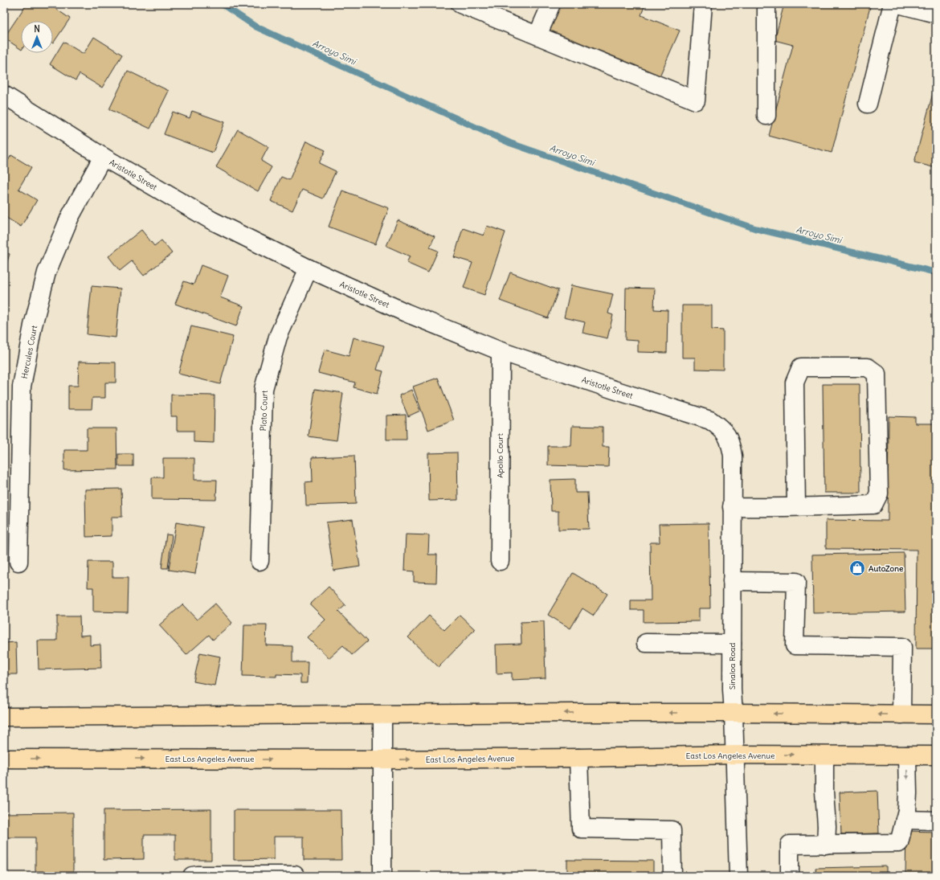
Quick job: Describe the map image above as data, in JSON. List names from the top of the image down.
{
  "streets": {
    "main road": ["East Los Angeles Avenue"],
    "street": [
      "Aristotle Street",
      "Hercules Court",
      "Plato Court",
      "Apollo Court",
      "Sinaloa Road"
    ]
  },
  "crossings": [
    ["Aristotle Street", "Hercules Court"],
    ["Aristotle Street", "Plato Court"],
    ["Aristotle Street", "Apollo Court"],
    ["Aristotle Street", "Sinaloa Road"],
    ["Sinaloa Road", "East Los Angeles Avenue"]
  ],
  "water": ["Arroyo Simi"],
  "places": {
    "shop": ["AutoZone"]
  },
  "north": "top"
}
